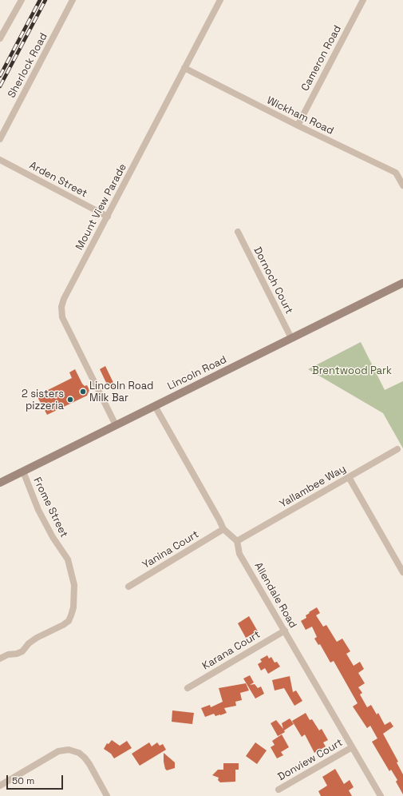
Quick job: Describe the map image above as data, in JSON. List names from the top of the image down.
{
  "streets": {
    "main road": ["Lincoln Road"],
    "street": [
      "Cameron Road",
      "Sherlock Road",
      "Wickham Road",
      "Arden Street",
      "Mount View Parade",
      "Dornoch Court",
      "Yallambee Way",
      "Frome Street",
      "Yanina Court",
      "Allendale Road",
      "Karana Court",
      "Donview Court"
    ]
  },
  "crossings": [
    ["Cameron Road", "Wickham Road"],
    ["Wickham Road", "Mount View Parade"],
    ["Arden Street", "Mount View Parade"],
    ["Mount View Parade", "Lincoln Road"],
    ["Dornoch Court", "Lincoln Road"],
    ["Lincoln Road", "Frome Street"],
    ["Yallambee Way", "Allendale Road"],
    ["Allendale Road", "Karana Court"],
    ["Allendale Road", "Donview Court"]
  ],
  "parks": ["Brentwood Park"],
  "places": ["Lincoln Road Milk Bar", "2 sisters pizzeria"],
  "scale_bar": "50 m"
}
